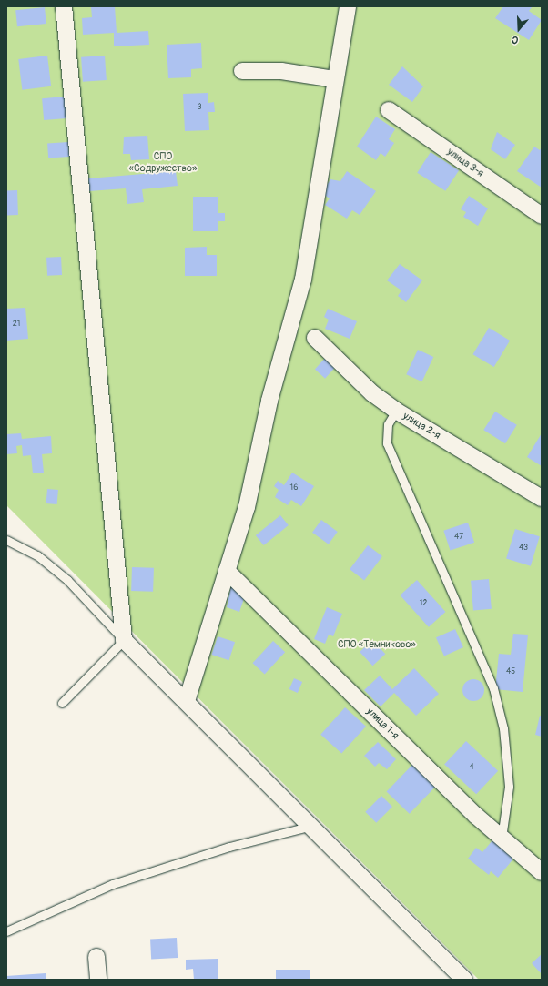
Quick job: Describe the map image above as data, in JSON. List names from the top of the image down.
{
  "streets": {
    "street": ["улица 3-я", "улица 2-я", "улица 1-я"]
  },
  "parks": ["СПО «Содружество»", "СПО «Темниково»"],
  "house_numbers": [
    "3",
    "21",
    "16",
    "47",
    "43",
    "12",
    "45",
    "4"
  ],
  "north": "bottom"
}
